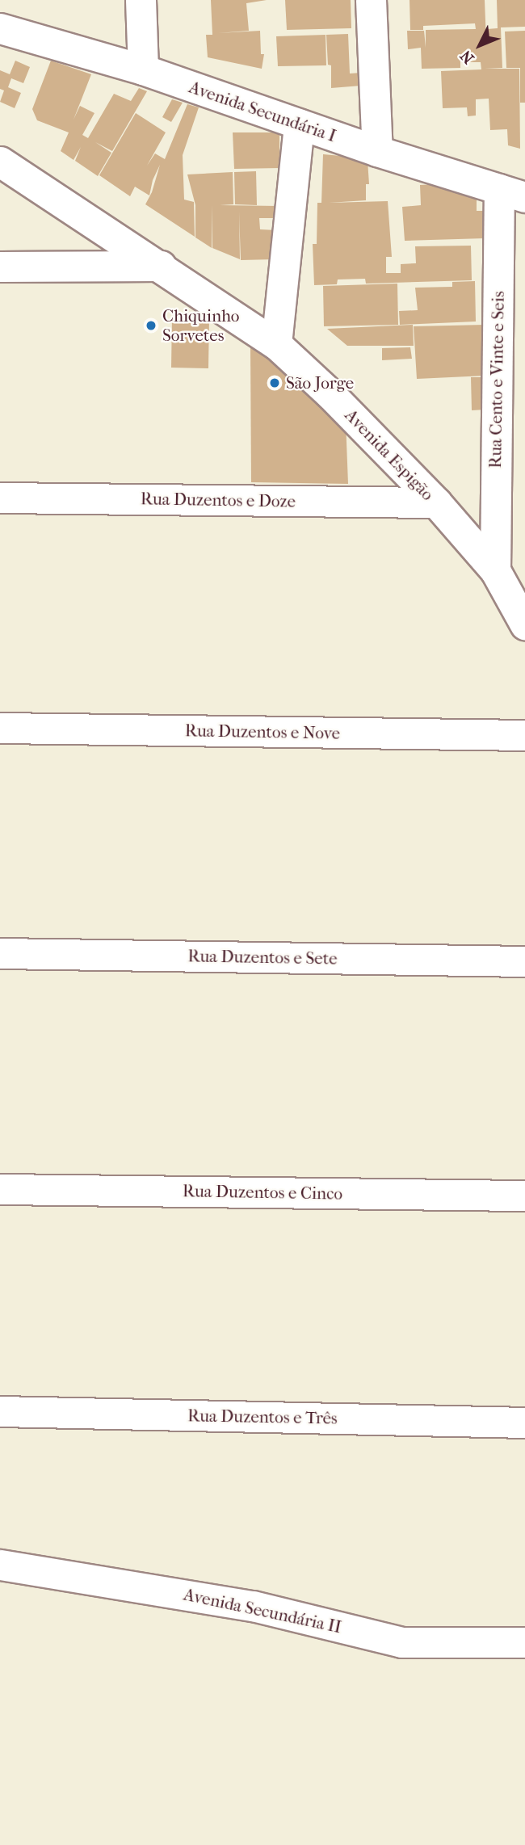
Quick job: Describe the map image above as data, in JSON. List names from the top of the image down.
{
  "streets": {
    "street": [
      "Avenida Secundária I",
      "Rua Cento e Vinte e Seis",
      "Avenida Espigão",
      "Rua Duzentos e Doze",
      "Rua Duzentos e Nove",
      "Rua Duzentos e Sete",
      "Rua Duzentos e Cinco",
      "Rua Duzentos e Três",
      "Avenida Secundária II"
    ]
  },
  "crossings": [
    ["Avenida Secundária I", "Rua Cento e Vinte e Seis"],
    ["Rua Cento e Vinte e Seis", "Avenida Espigão"],
    ["Avenida Espigão", "Rua Duzentos e Doze"]
  ],
  "places": ["Chiquinho Sorvetes", "São Jorge"],
  "north": "bottom left"
}
